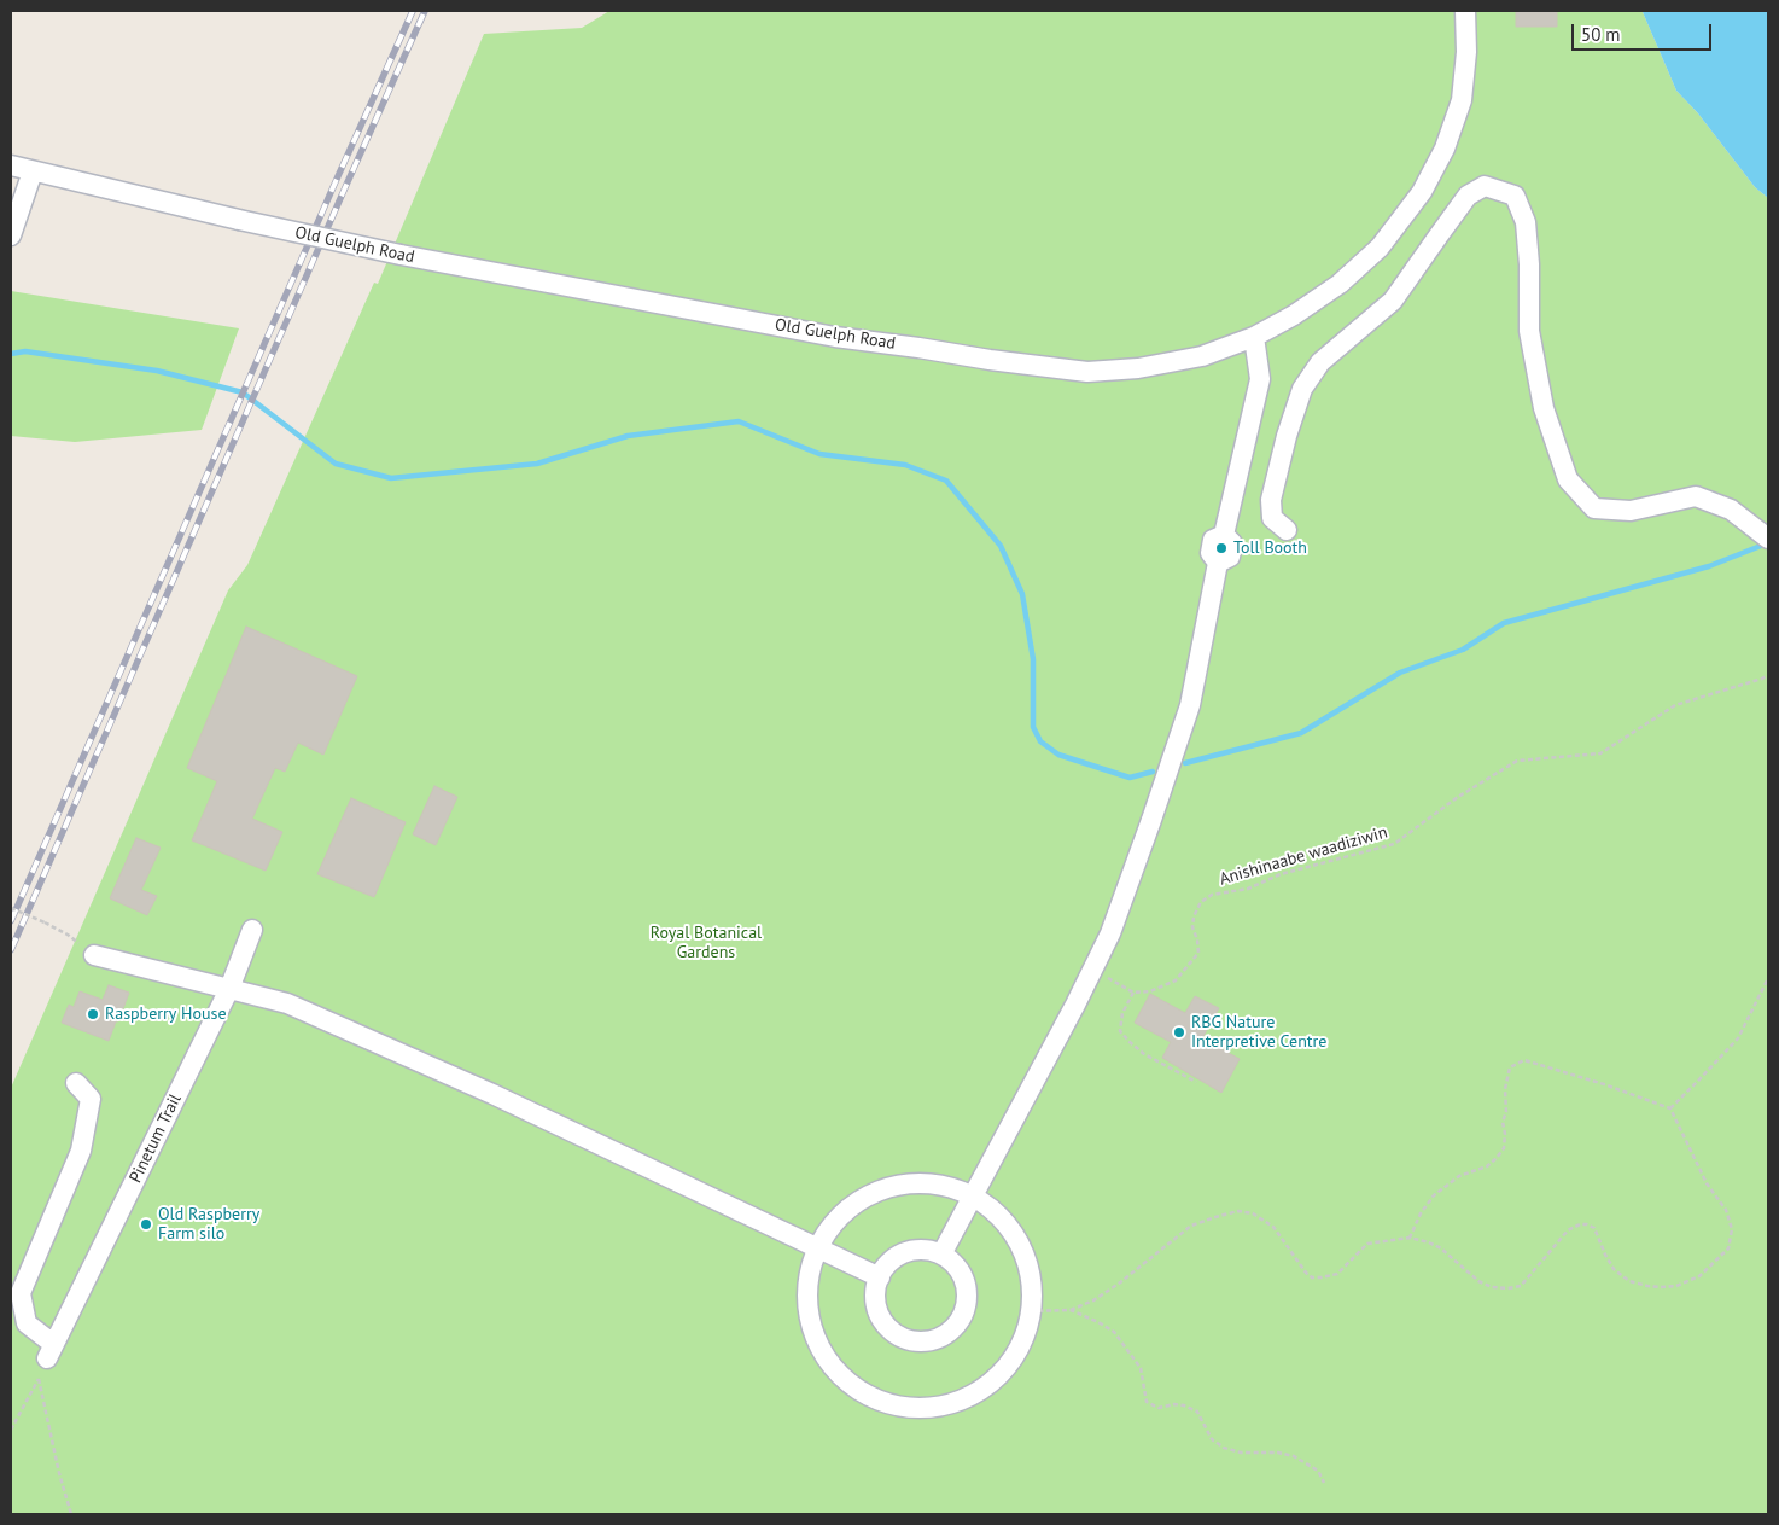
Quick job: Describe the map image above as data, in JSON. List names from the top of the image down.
{
  "streets": {
    "street": ["Old Guelph Road", "Pinetum Trail"],
    "path": ["Anishinaabe waadiziwin"]
  },
  "parks": ["Royal Botanical Gardens"],
  "places": [
    "Toll Booth",
    "Raspberry House",
    "RBG Nature Interpretive Centre",
    "Old Raspberry Farm silo"
  ],
  "scale_bar": "50 m"
}
